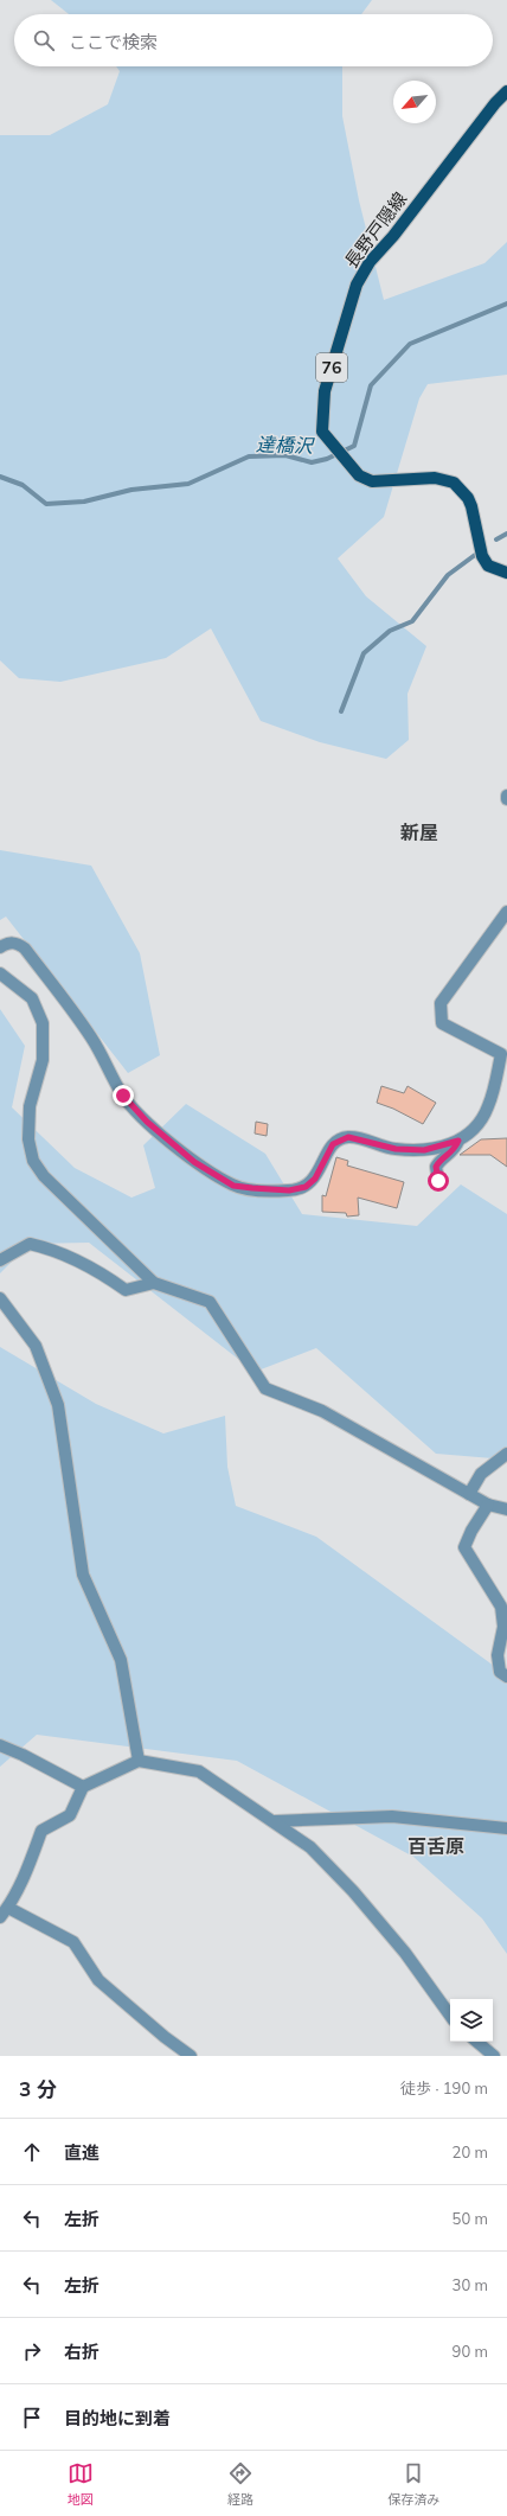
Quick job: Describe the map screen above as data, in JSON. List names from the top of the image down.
{
  "streets": {
    "main road": ["長野戸隠線", "76"]
  },
  "districts": ["新屋", "百舌原"],
  "water": ["達橋沢"],
  "north": "bottom left",
  "page": {
    "search": "ここで検索",
    "heading": ["3 分", "徒歩 · 190 m"],
    "list": [
      ["直進", "20 m"],
      ["左折", "50 m"],
      ["左折", "30 m"],
      ["右折", "90 m"],
      "目的地に到着"
    ],
    "nav": ["地図", "経路", "保存済み"]
  }
}
